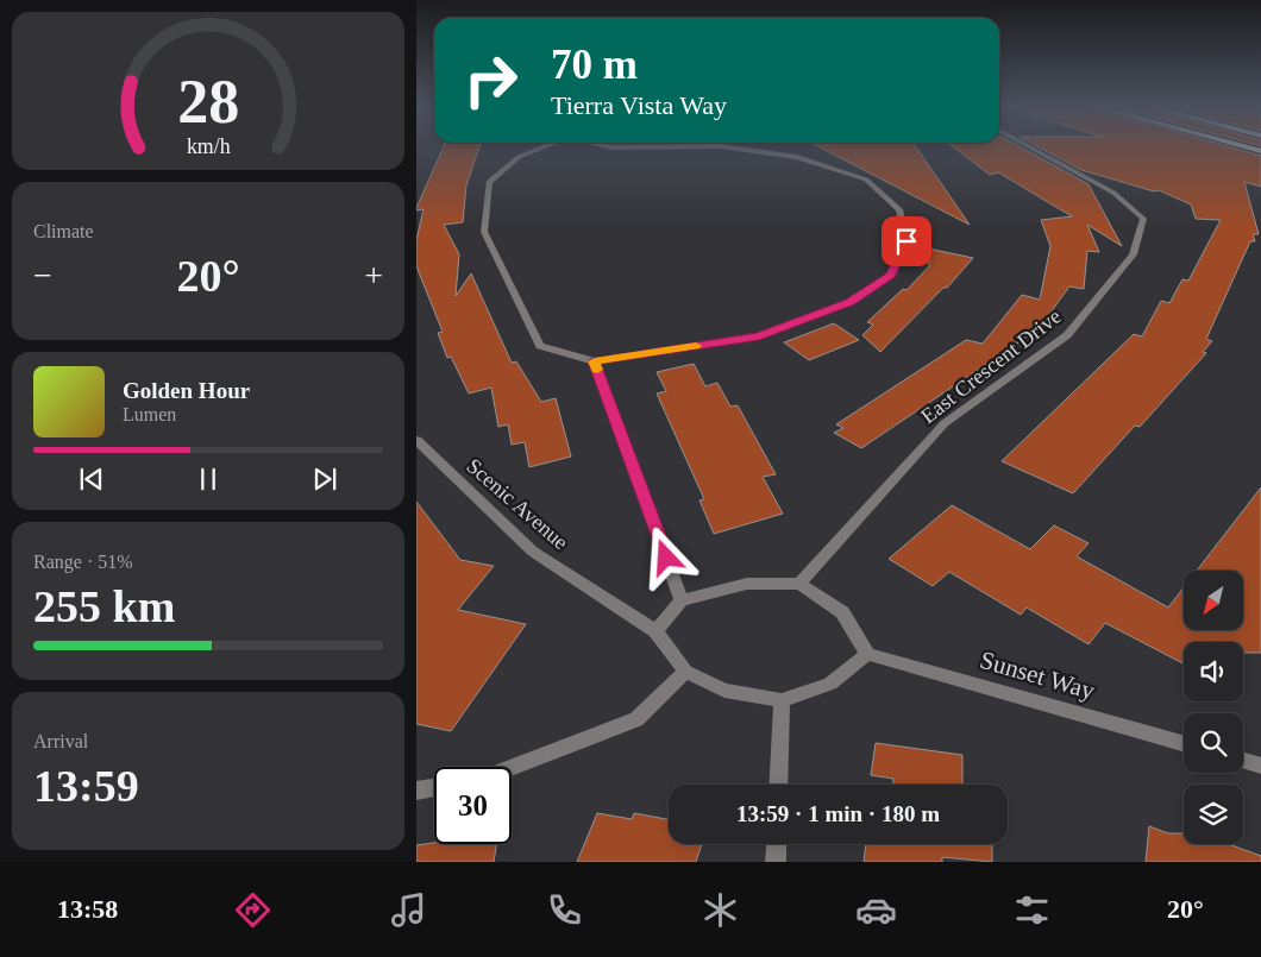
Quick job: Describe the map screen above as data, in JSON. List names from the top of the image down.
{
  "streets": {
    "street": ["East Crescent Drive", "Scenic Avenue", "Sunset Way"]
  },
  "north": "bottom left",
  "page": {
    "turn": ["70 m", "Tierra Vista Way"],
    "tile": [
      "Climate",
      ["Range · 51%", "255 km"],
      ["Arrival", "13:59"]
    ],
    "heat": ["−", "20°", "+"],
    "song": ["Golden Hour", "Lumen"],
    "limit": "30",
    "trip": "13:59 · 1 min · 180 m",
    "tabs": ["13:58", "20°"],
    "gauge": ["28", "km/h"]
  }
}
